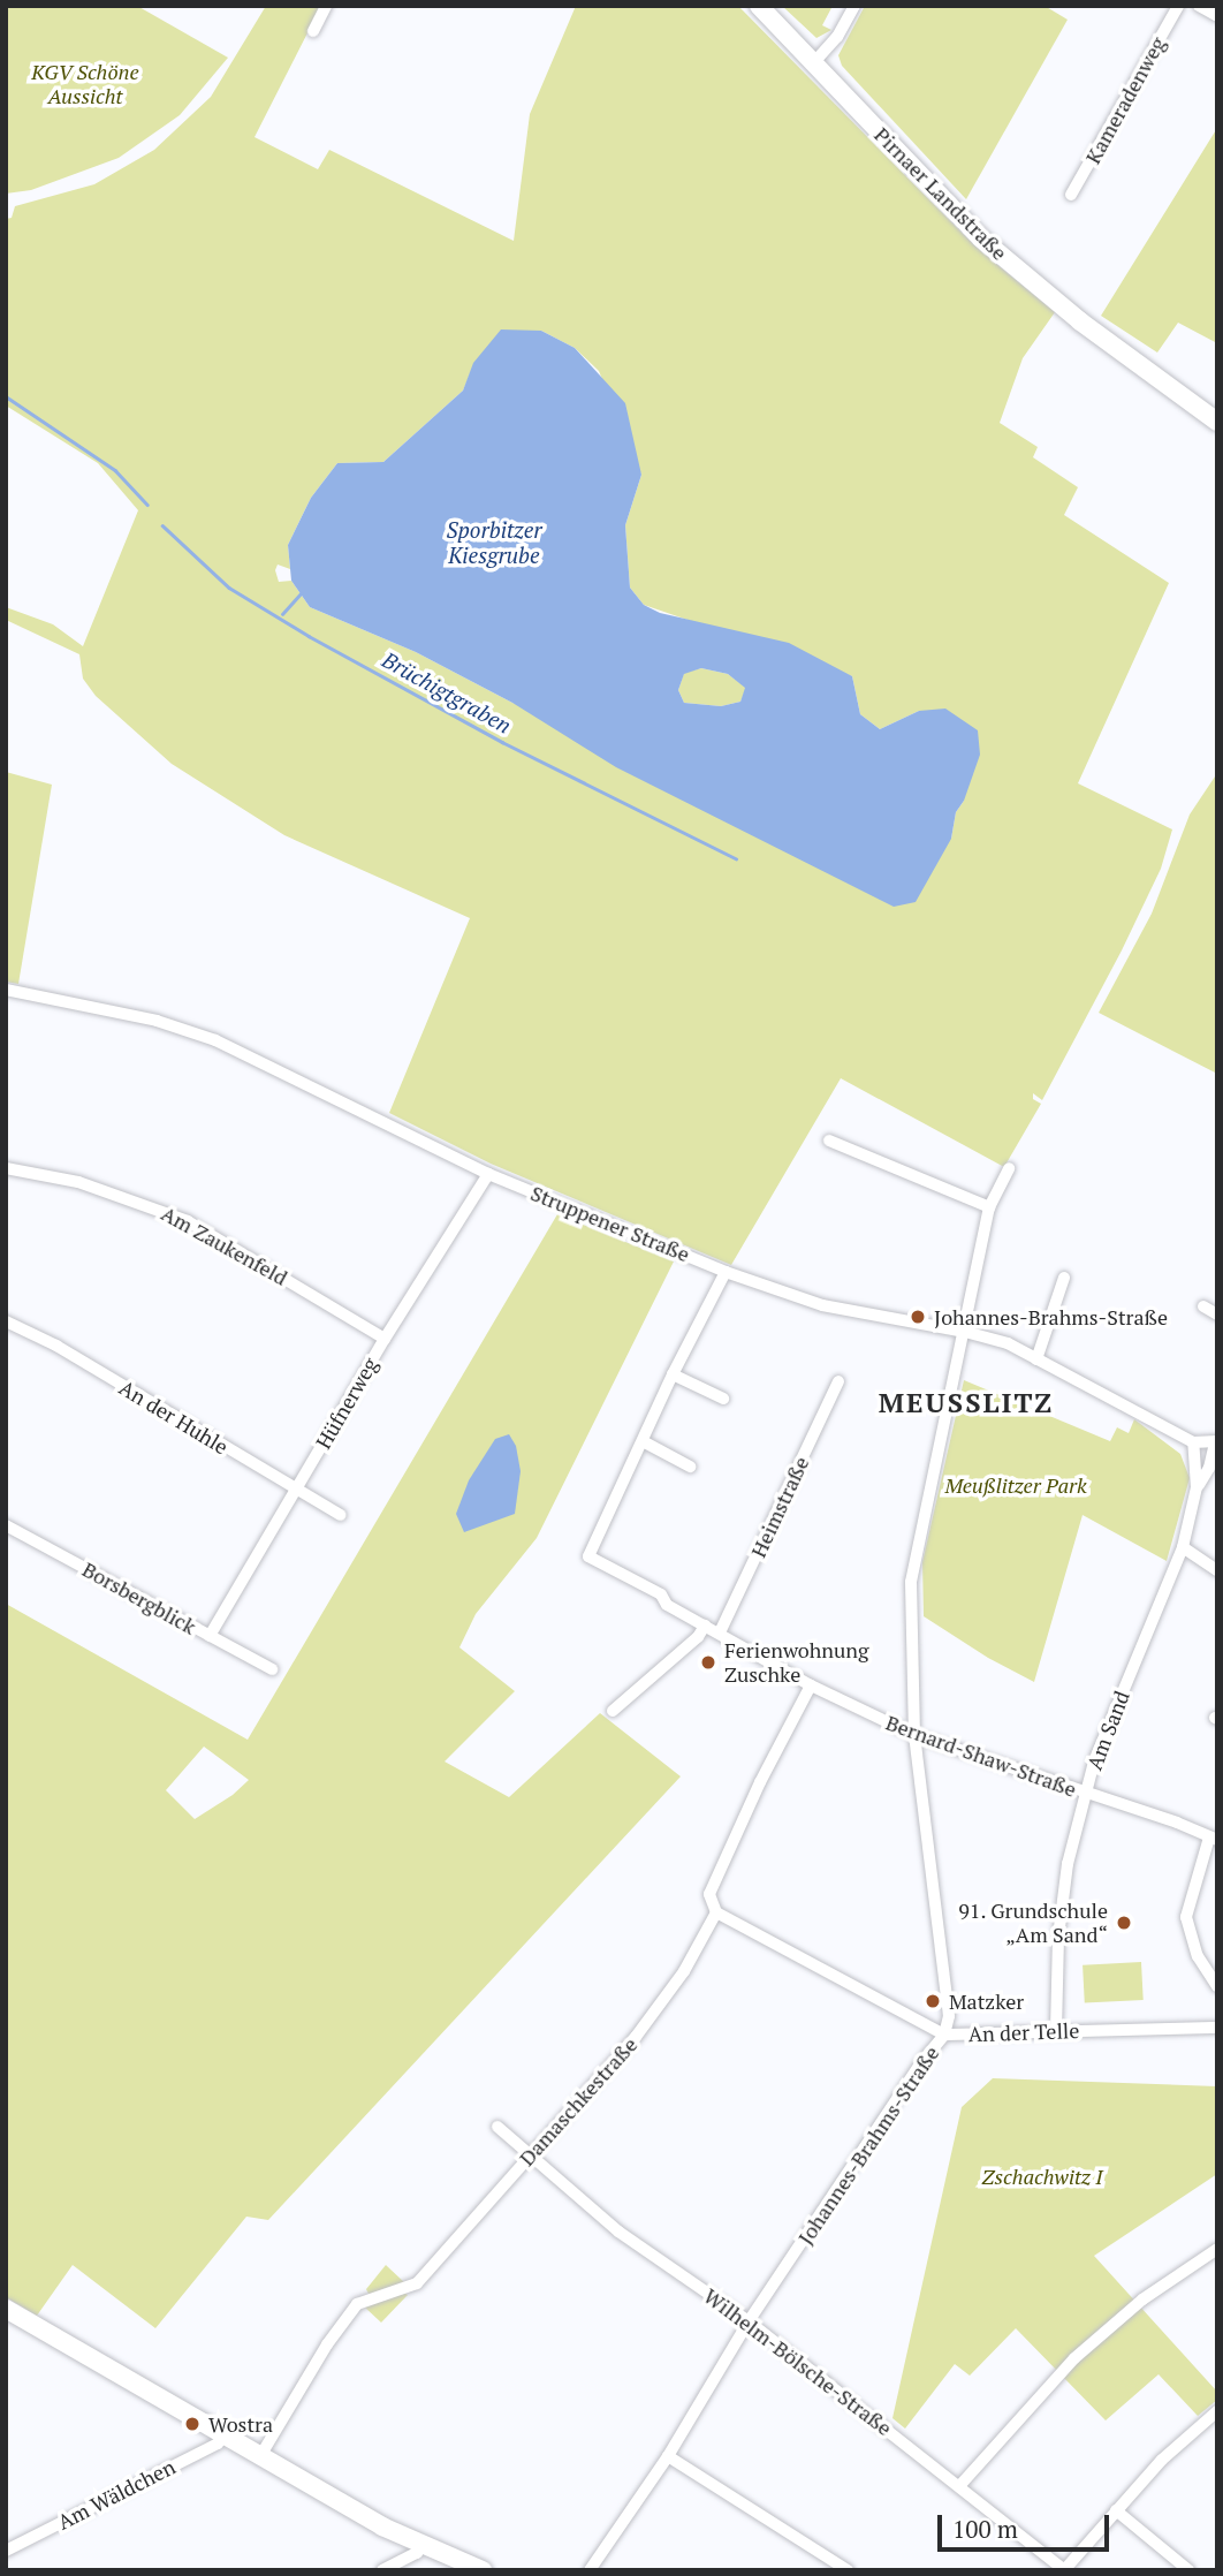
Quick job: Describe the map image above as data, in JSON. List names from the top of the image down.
{
  "streets": {
    "street": [
      "Kameradenweg",
      "Pirnaer Landstraße",
      "Struppener Straße",
      "Am Zaukenfeld",
      "Hüfnerweg",
      "An der Huhle",
      "Heimstraße",
      "Borsbergblick",
      "Am Sand",
      "Bernard-Shaw-Straße",
      "An der Telle",
      "Damaschkestraße",
      "Johannes-Brahms-Straße",
      "Wilhelm-Bölsche-Straße",
      "Am Wäldchen"
    ]
  },
  "crossings": [
    ["Struppener Straße", "Hüfnerweg"],
    ["Struppener Straße", "Am Sand"],
    ["Struppener Straße", "Johannes-Brahms-Straße"],
    ["Am Zaukenfeld", "Hüfnerweg"],
    ["Hüfnerweg", "An der Huhle"],
    ["Hüfnerweg", "Borsbergblick"],
    ["Heimstraße", "Bernard-Shaw-Straße"],
    ["Am Sand", "Bernard-Shaw-Straße"],
    ["Am Sand", "An der Telle"],
    ["Bernard-Shaw-Straße", "Damaschkestraße"],
    ["Bernard-Shaw-Straße", "Johannes-Brahms-Straße"],
    ["An der Telle", "Damaschkestraße"],
    ["An der Telle", "Johannes-Brahms-Straße"],
    ["Damaschkestraße", "Wilhelm-Bölsche-Straße"],
    ["Johannes-Brahms-Straße", "Wilhelm-Bölsche-Straße"]
  ],
  "districts": ["MEUSSLITZ"],
  "water": ["Sporbitzer Kiesgrube", "Brüchigtgraben"],
  "parks": ["KGV Schöne Aussicht", "Meußlitzer Park", "Zschachwitz I"],
  "places": [
    "Johannes-Brahms-Straße",
    "Ferienwohnung Zuschke",
    "91. Grundschule „Am Sand“",
    "Matzker",
    "Wostra"
  ],
  "scale_bar": "100 m"
}
